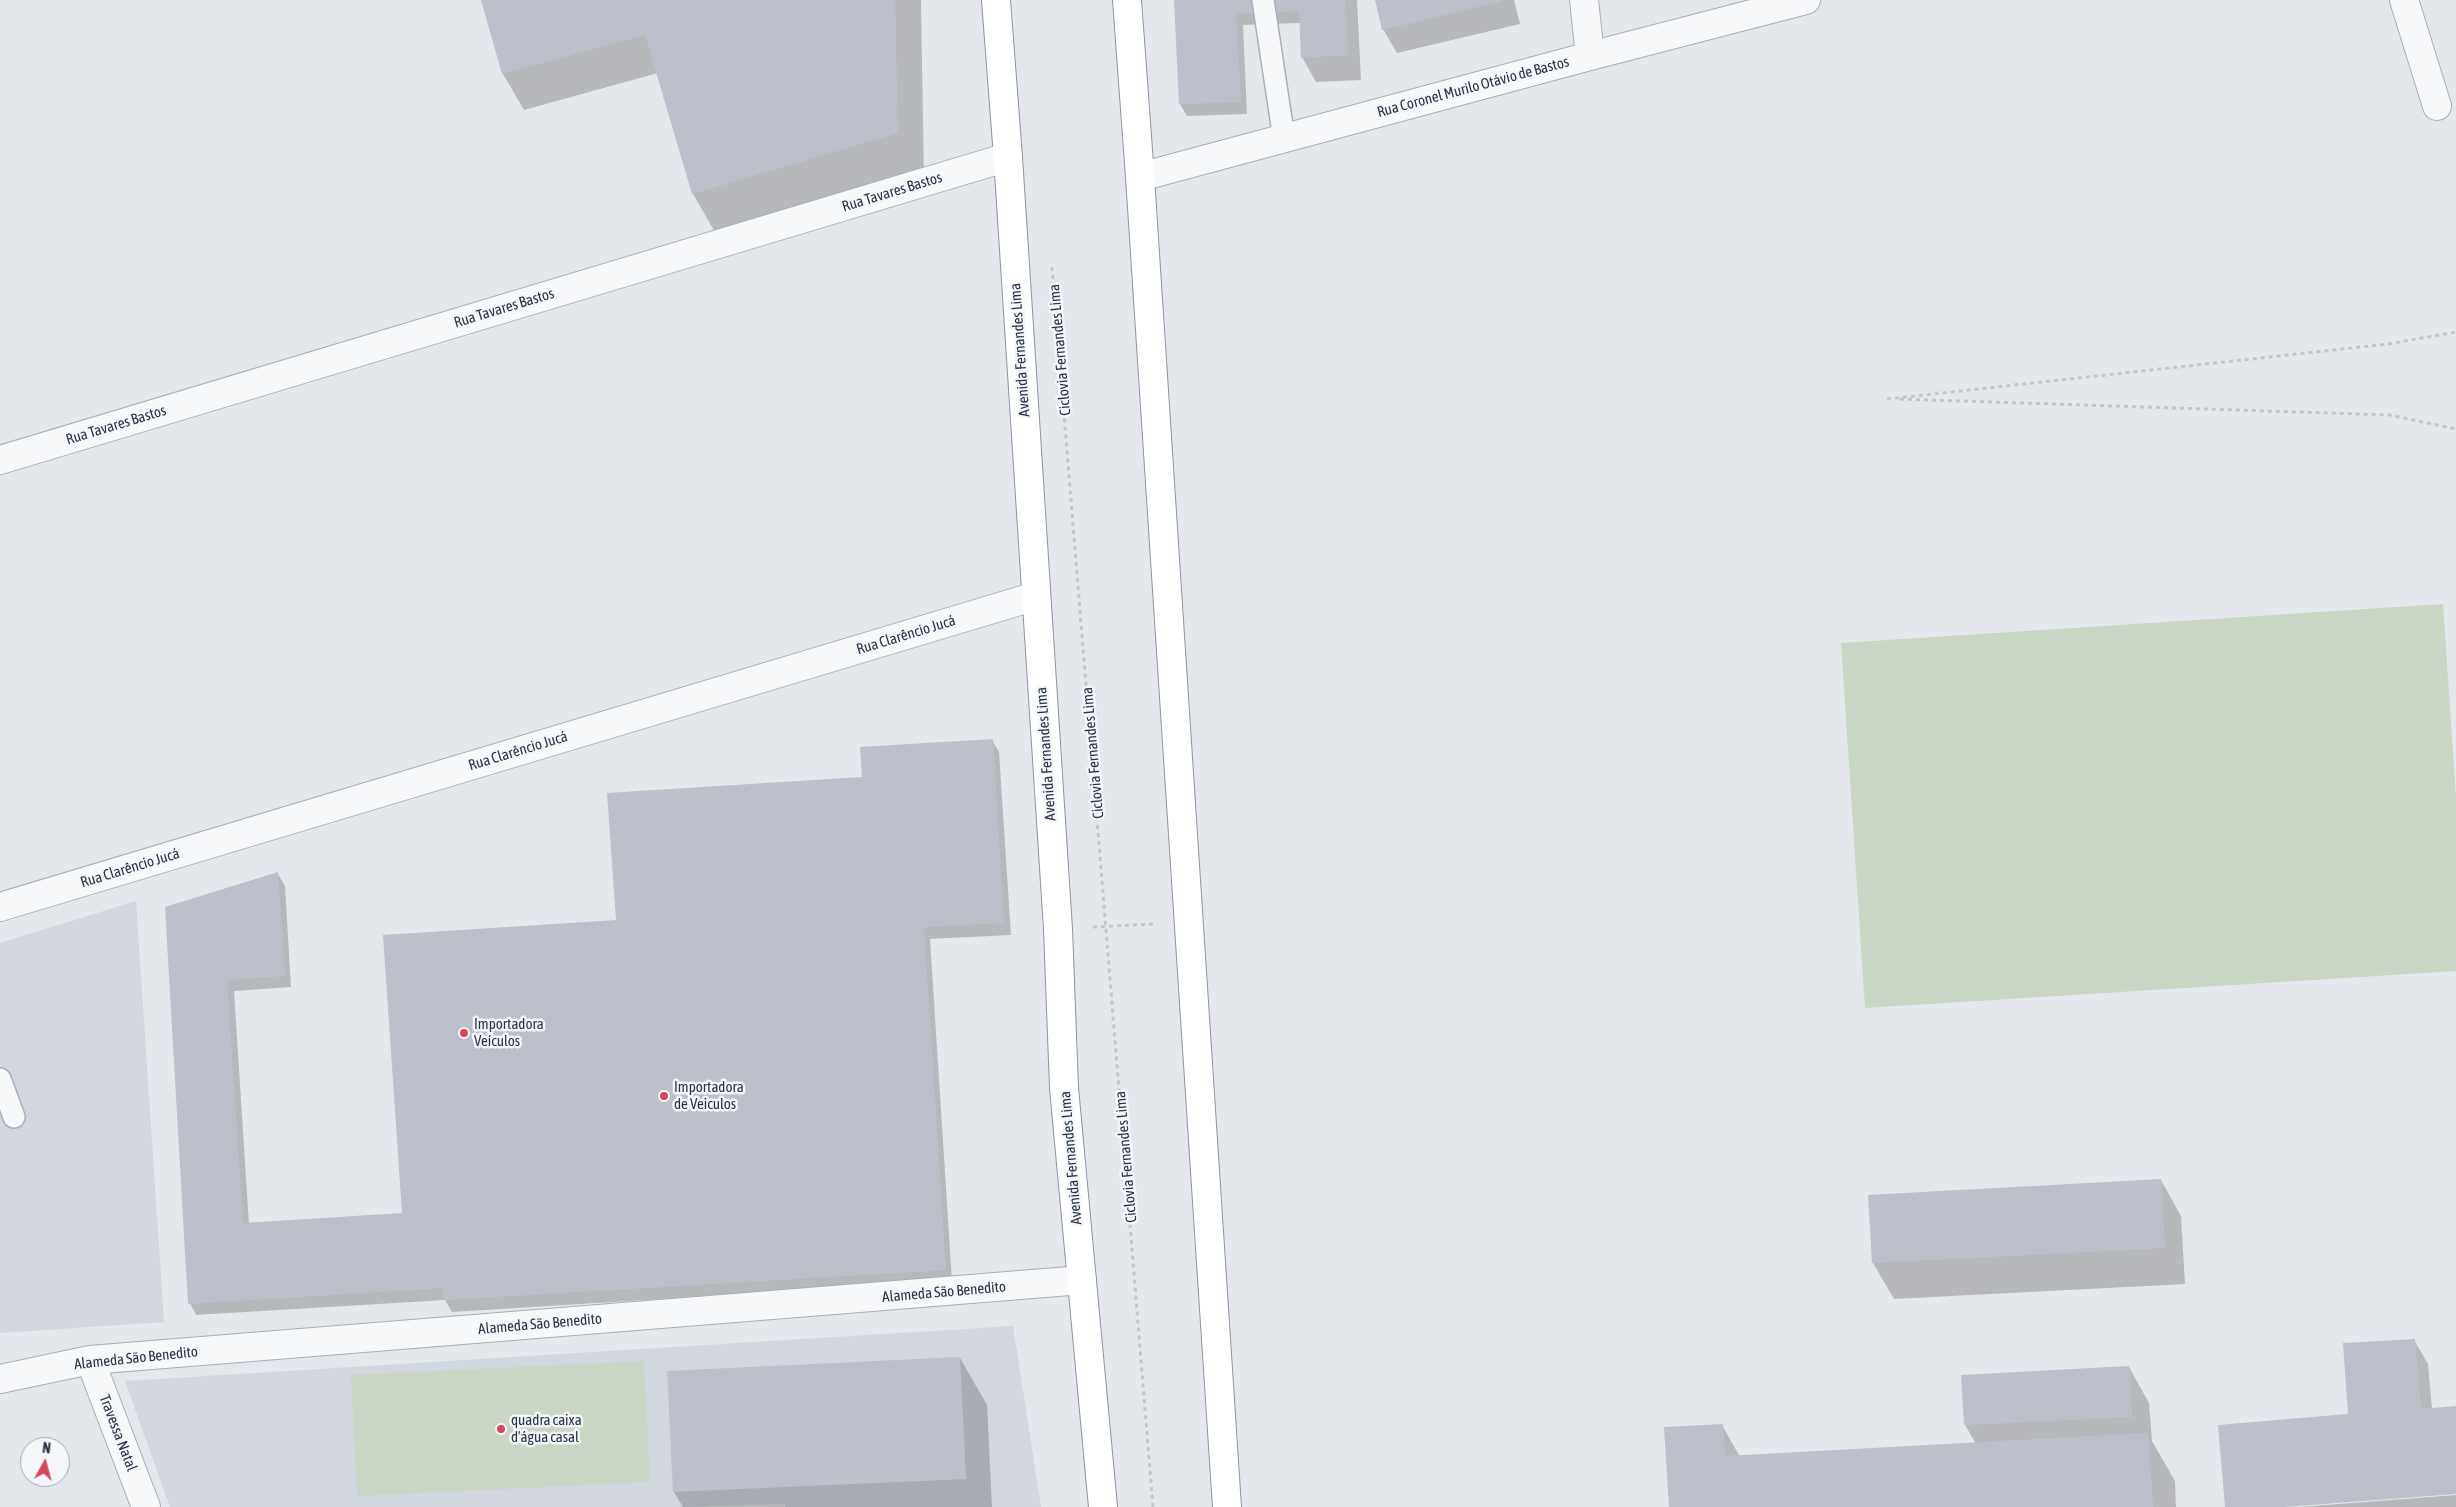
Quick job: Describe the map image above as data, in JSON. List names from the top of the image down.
{
  "streets": {
    "highway": ["Avenida Fernandes Lima"],
    "street": [
      "Rua Coronel Murilo Otávio de Bastos",
      "Rua Tavares Bastos",
      "Rua Clarêncio Jucá",
      "Alameda São Benedito",
      "Travessa Natal"
    ],
    "path": ["Ciclovia Fernandes Lima"]
  },
  "crossings": [
    ["Rua Tavares Bastos", "Avenida Fernandes Lima"],
    ["Avenida Fernandes Lima", "Rua Clarêncio Jucá"],
    ["Avenida Fernandes Lima", "Alameda São Benedito"],
    ["Alameda São Benedito", "Travessa Natal"]
  ],
  "places": ["Importadora Veículos", "Importadora de Veiculos", "quadra caixa d'água casal"],
  "north": "top"
}
